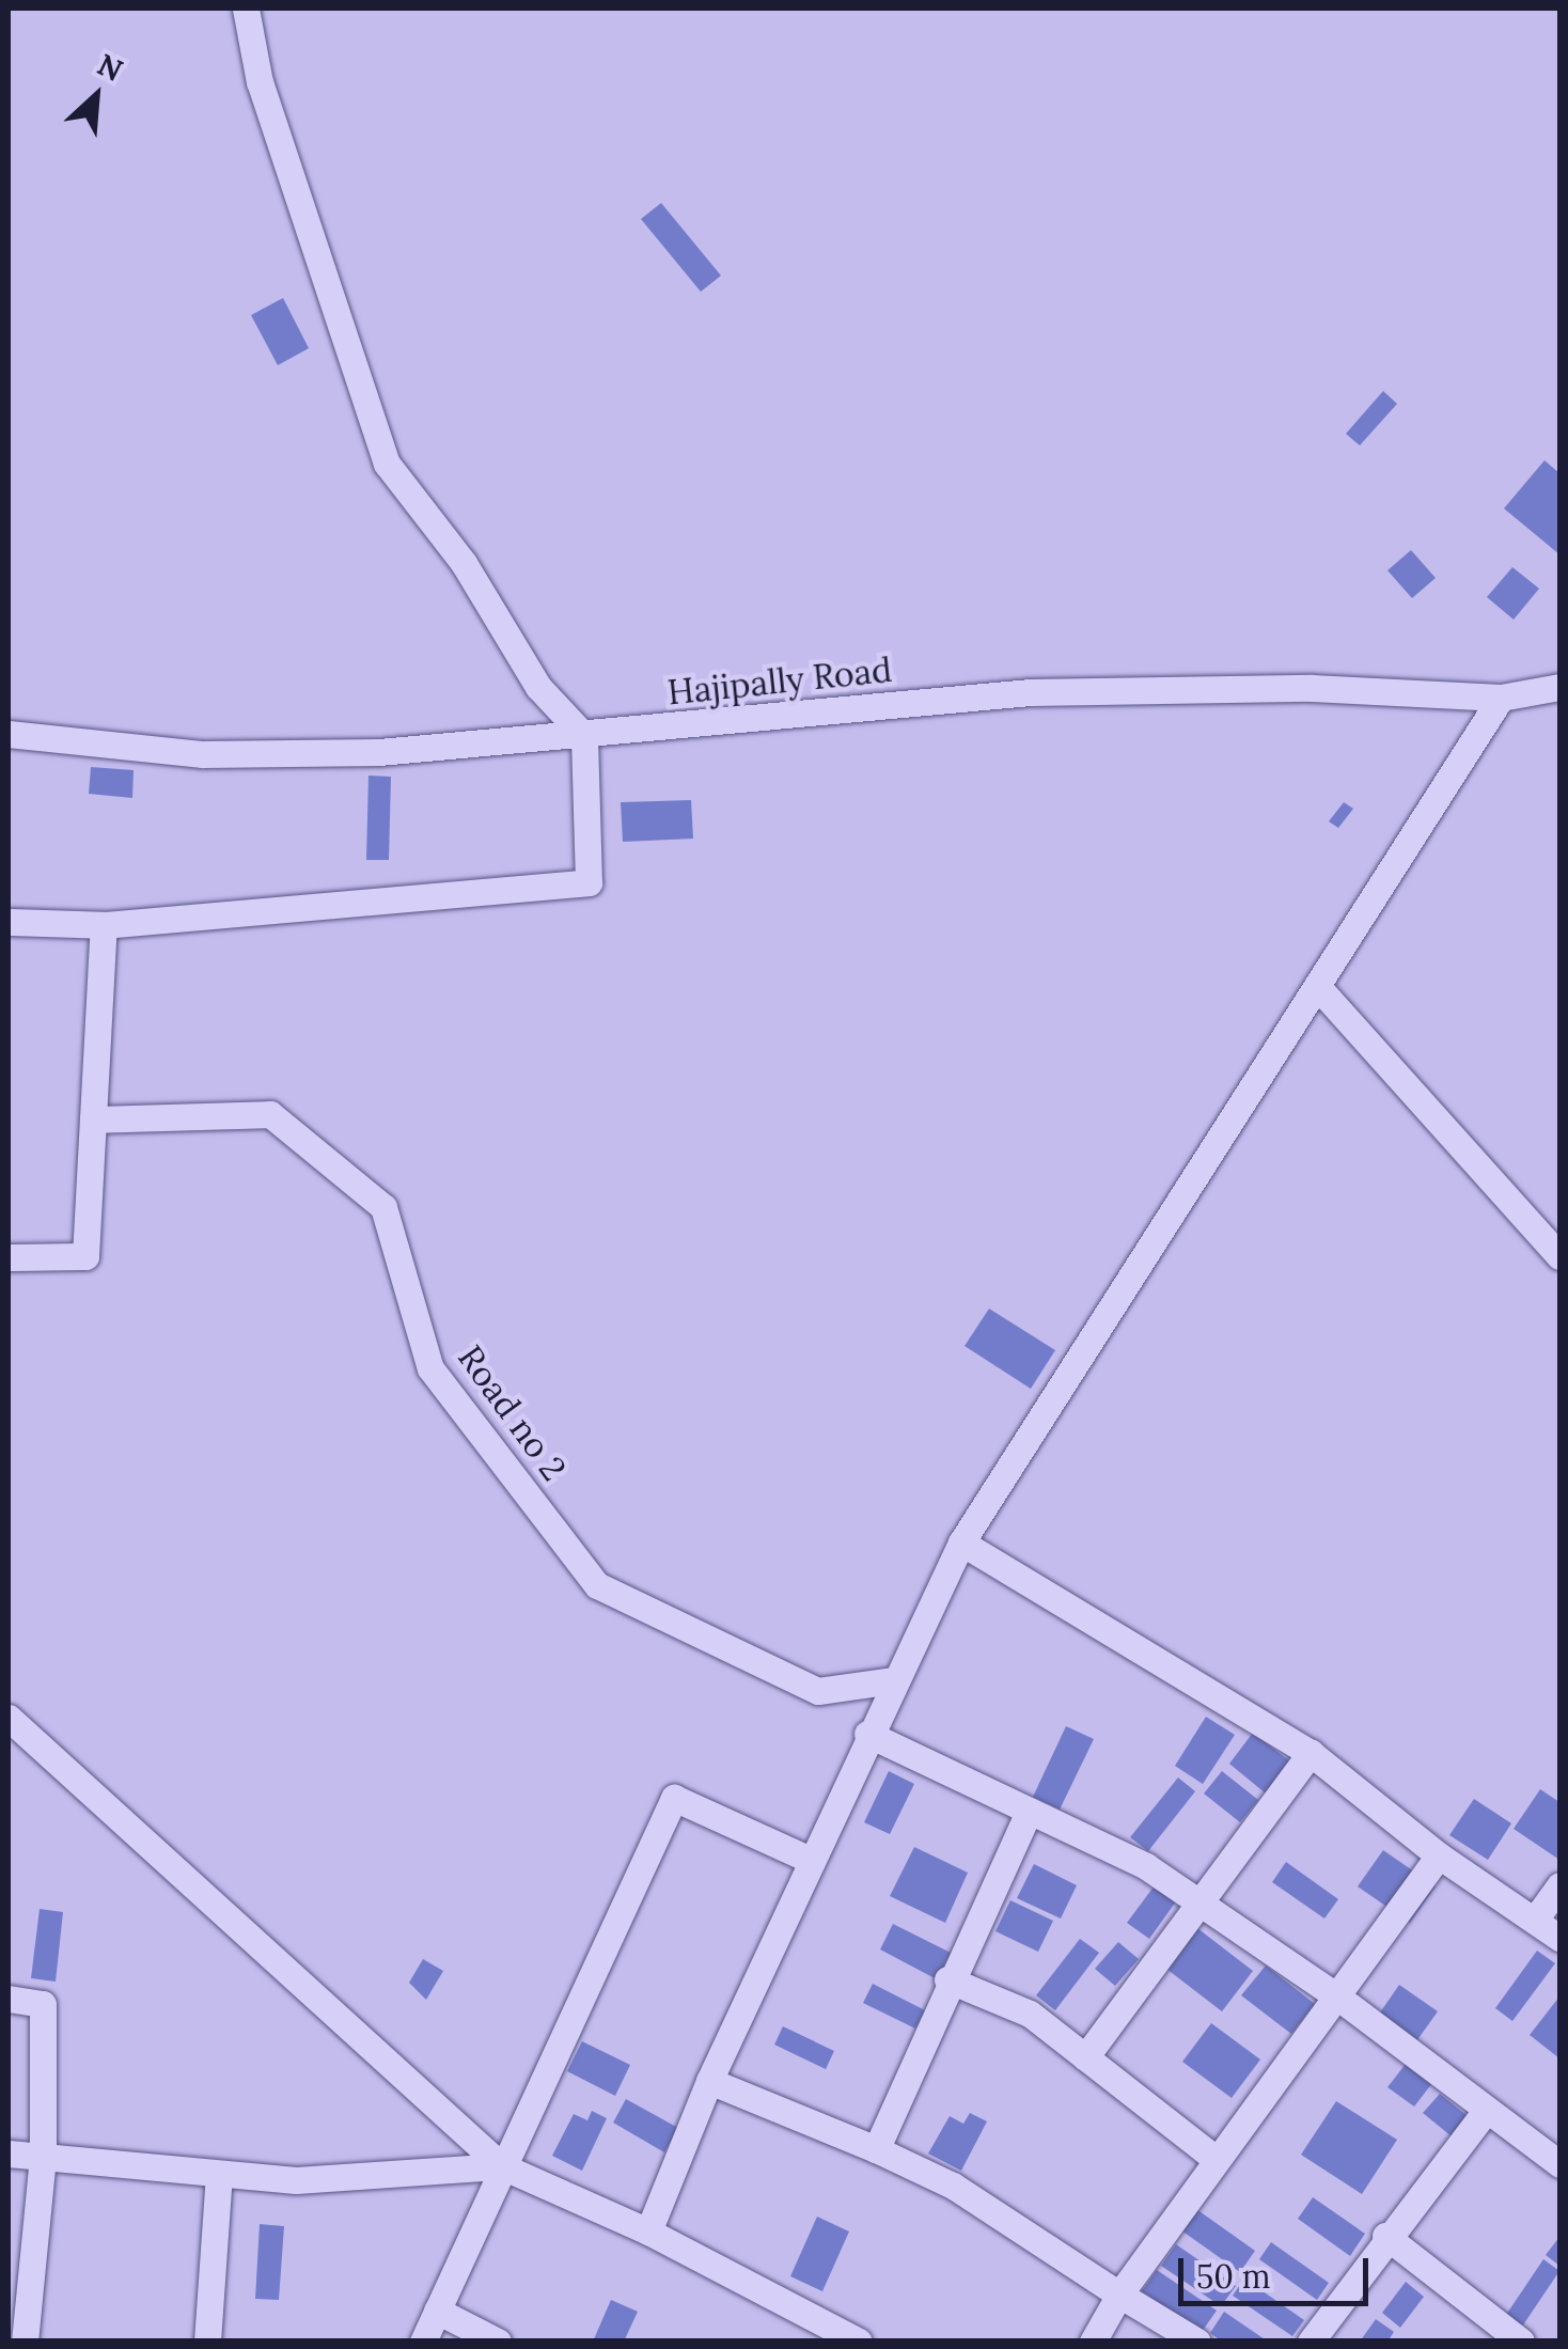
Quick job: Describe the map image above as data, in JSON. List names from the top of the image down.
{
  "streets": {
    "street": ["Hajipally Road", "Road no 2"]
  },
  "scale_bar": "50 m",
  "north": "top right"
}
